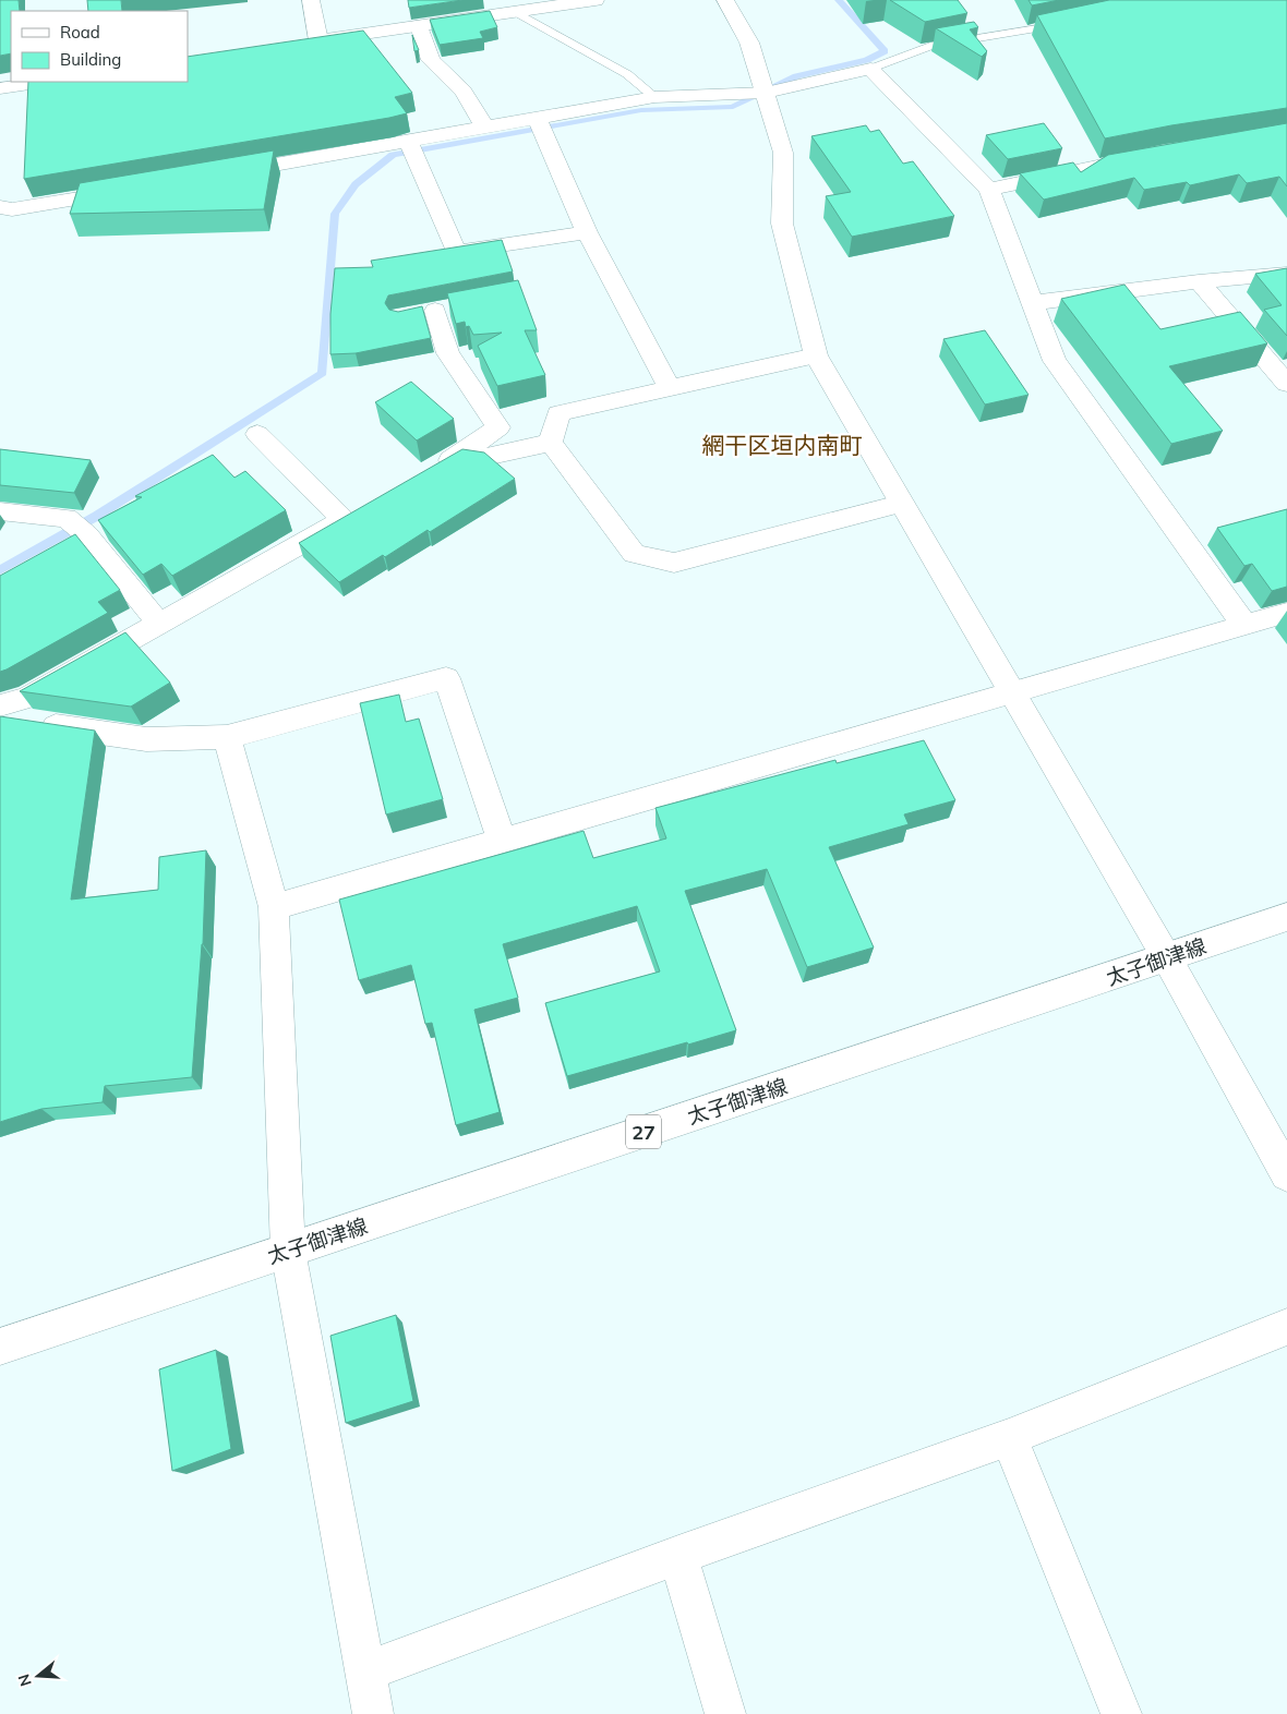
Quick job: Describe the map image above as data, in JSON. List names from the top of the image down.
{
  "streets": {
    "street": ["太子御津線", "27"]
  },
  "districts": ["網干区垣内南町"],
  "legend": ["Road", "Building"],
  "north": "left"
}
